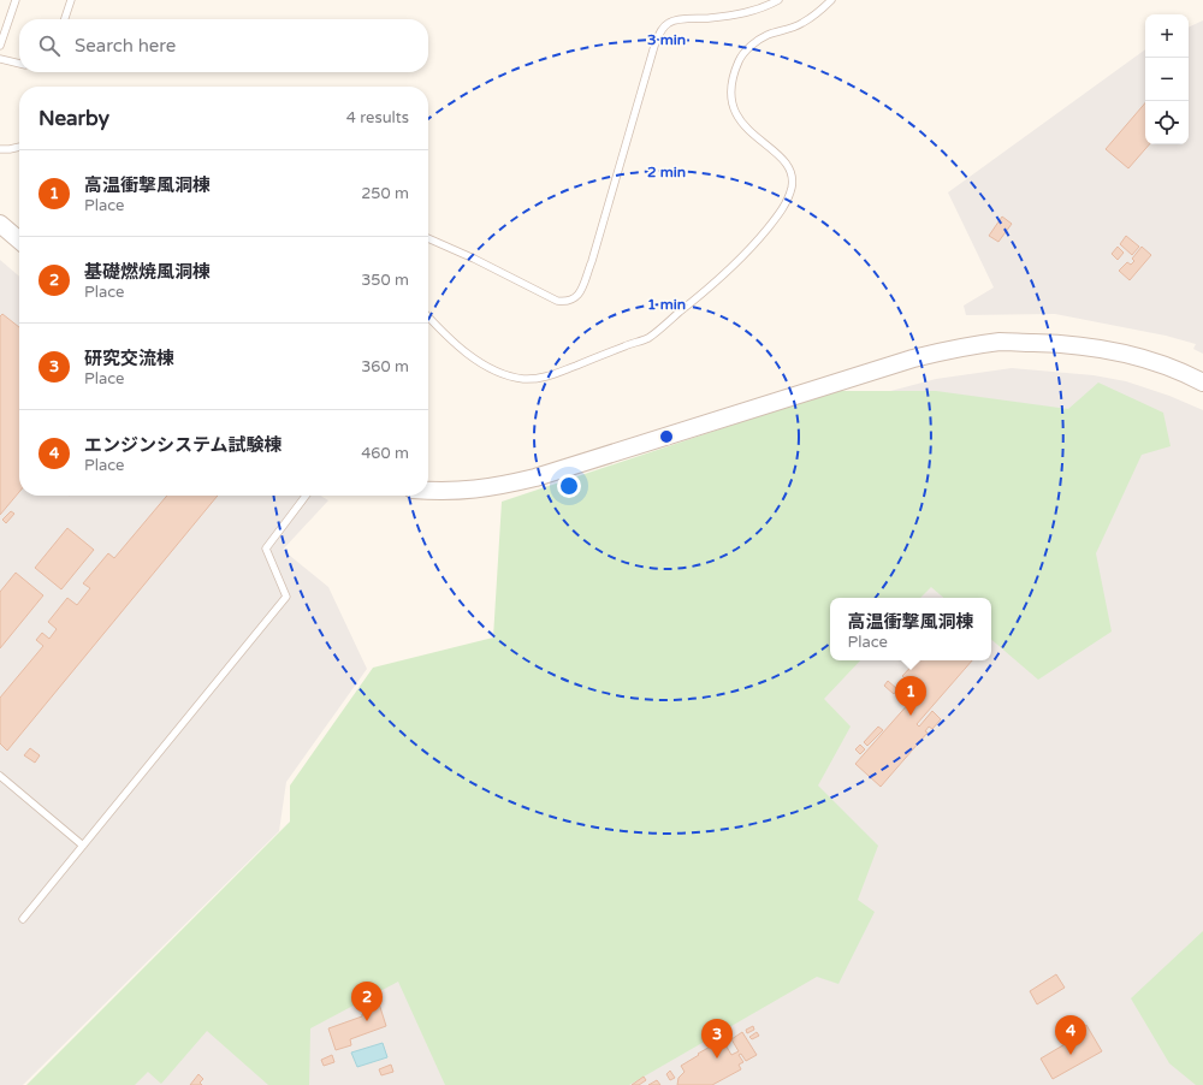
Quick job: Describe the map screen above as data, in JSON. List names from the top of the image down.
{
  "page": {
    "map_buttons": ["+", "−"],
    "search": "Search here",
    "heading": ["Nearby", "4 results"],
    "list": [
      {
        "mark": "1",
        "name": "高温衝撃風洞棟",
        "note": "Place",
        "value": "250 m"
      },
      {
        "mark": "2",
        "name": "基礎燃焼風洞棟",
        "note": "Place",
        "value": "350 m"
      },
      {
        "mark": "3",
        "name": "研究交流棟",
        "note": "Place",
        "value": "360 m"
      },
      {
        "mark": "4",
        "name": "エンジンシステム試験棟",
        "note": "Place",
        "value": "460 m"
      }
    ],
    "popup": ["高温衝撃風洞棟", "Place"],
    "pins": [
      "1",
      "2",
      "4",
      "3"
    ]
  },
  "rings": ["3 min", "2 min", "1 min"]
}
